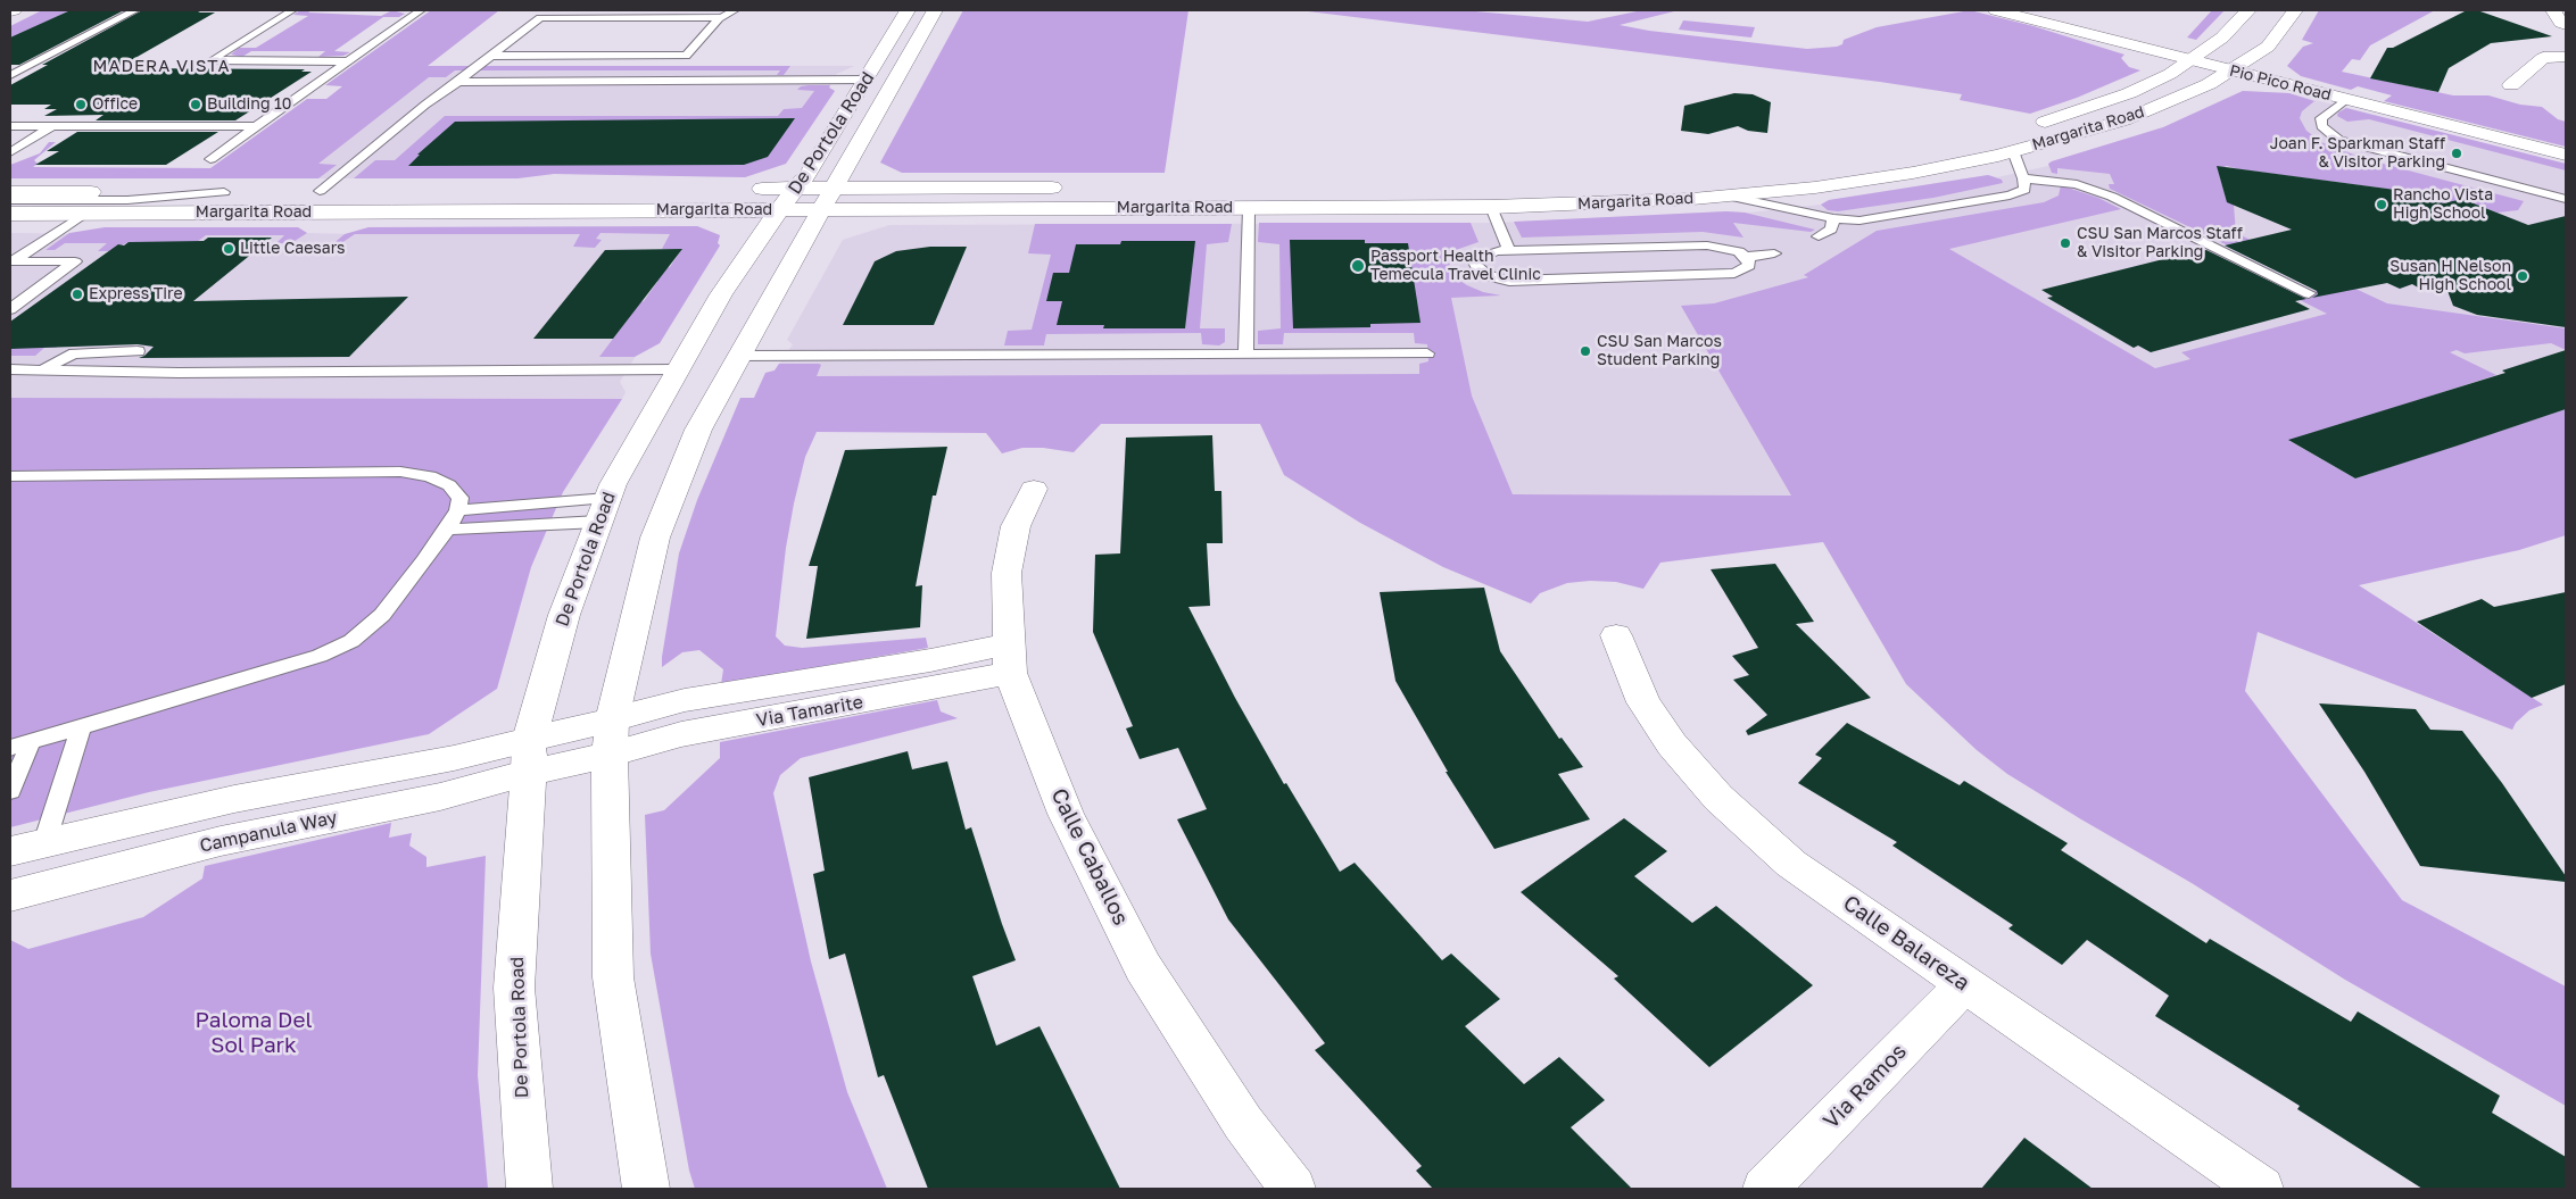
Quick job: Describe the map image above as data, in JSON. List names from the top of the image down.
{
  "streets": {
    "main road": [
      "Pio Pico Road",
      "Margarita Road",
      "De Portola Road",
      "Via Tamarite",
      "Campanula Way",
      "Calle Caballos",
      "Calle Balareza",
      "Via Ramos"
    ]
  },
  "crossings": [
    ["Pio Pico Road", "Margarita Road"],
    ["Margarita Road", "De Portola Road"],
    ["De Portola Road", "Via Tamarite"],
    ["De Portola Road", "Campanula Way"],
    ["Via Tamarite", "Campanula Way"],
    ["Via Tamarite", "Calle Caballos"],
    ["Calle Balareza", "Via Ramos"]
  ],
  "districts": ["MADERA VISTA"],
  "parks": ["Paloma Del Sol Park"],
  "places": [
    "Office",
    "Building 10",
    "Joan F. Sparkman Staff & Visitor Parking",
    "Rancho Vista High School",
    "CSU San Marcos Staff & Visitor Parking",
    "Little Caesars",
    "Passport Health Temecula Travel Clinic",
    "Susan H Nelson High School",
    "Express Tire",
    "CSU San Marcos Student Parking"
  ]
}
